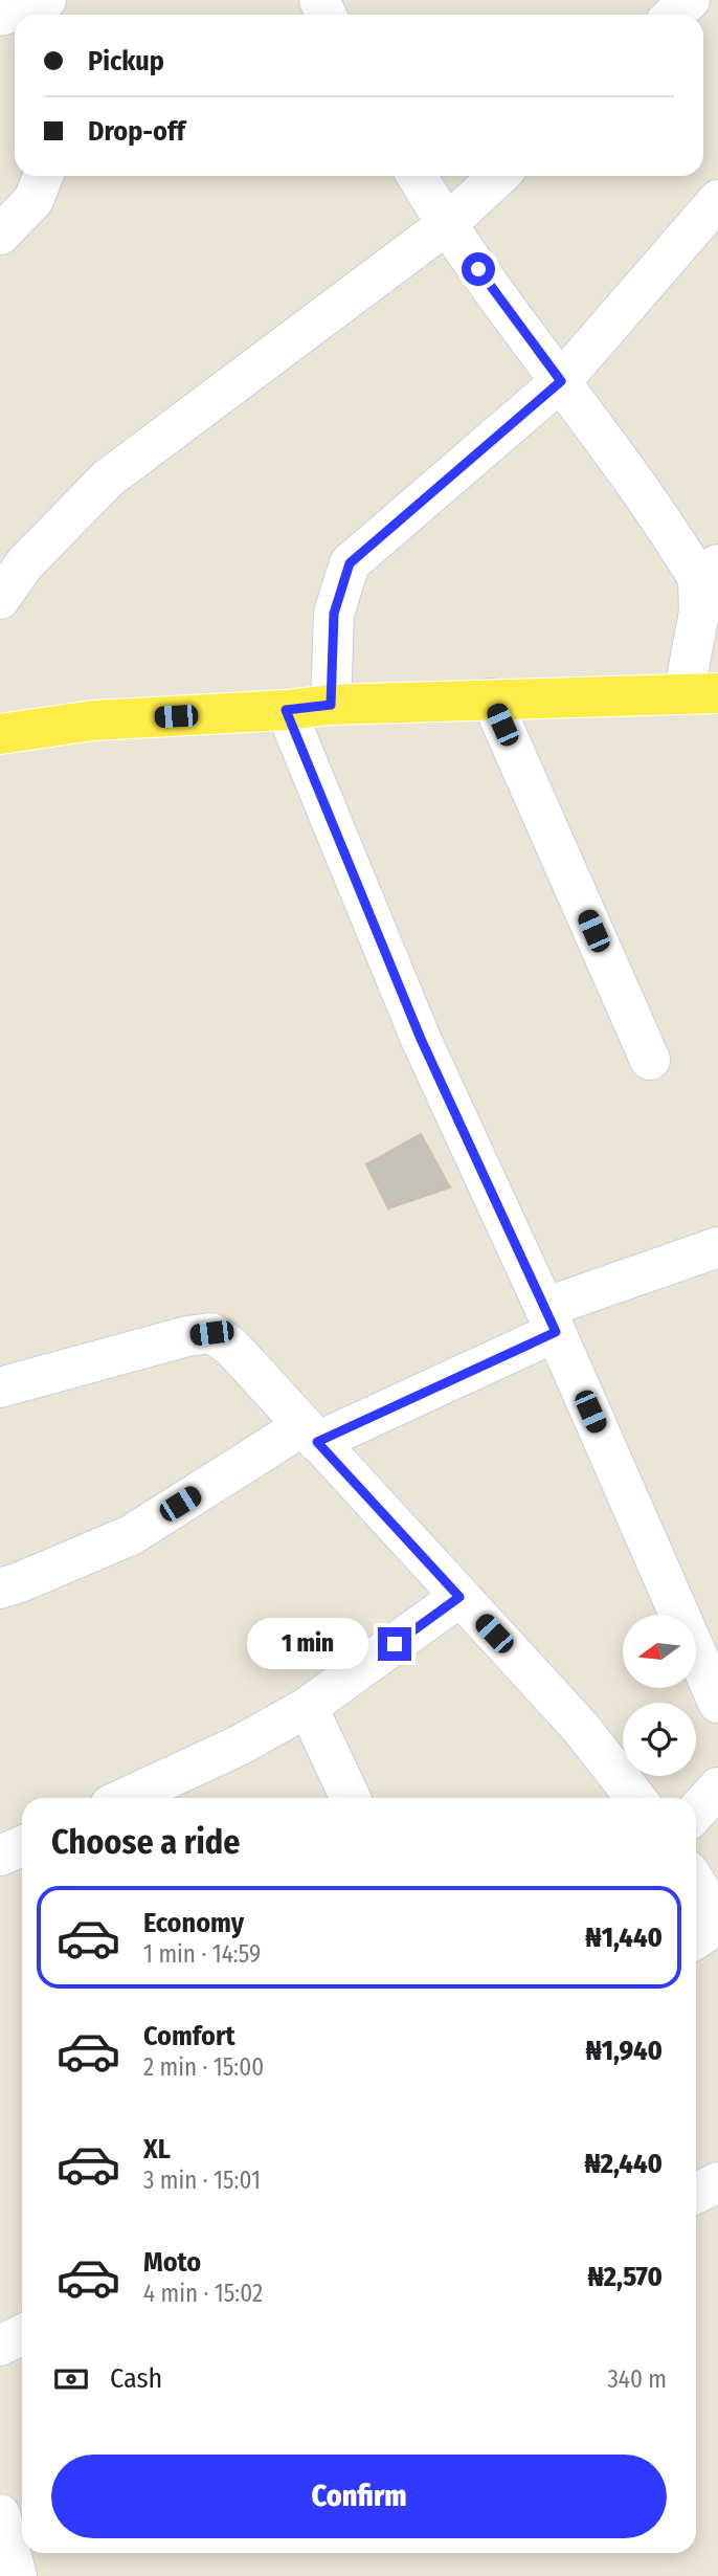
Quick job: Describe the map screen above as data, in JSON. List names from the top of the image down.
{
  "north": "left",
  "page": {
    "banner": ["Pickup", "Drop-off"],
    "bubble": "1 min",
    "heading": "Choose a ride",
    "list": [
      {
        "name": "Economy",
        "note": "1 min · 14:59",
        "value": "₦1,440"
      },
      {
        "name": "Comfort",
        "note": "2 min · 15:00",
        "value": "₦1,940"
      },
      {
        "name": "XL",
        "note": "3 min · 15:01",
        "value": "₦2,440"
      },
      {
        "name": "Moto",
        "note": "4 min · 15:02",
        "value": "₦2,570"
      }
    ],
    "pay": ["Cash", "340 m"],
    "buttons": "Confirm"
  }
}
